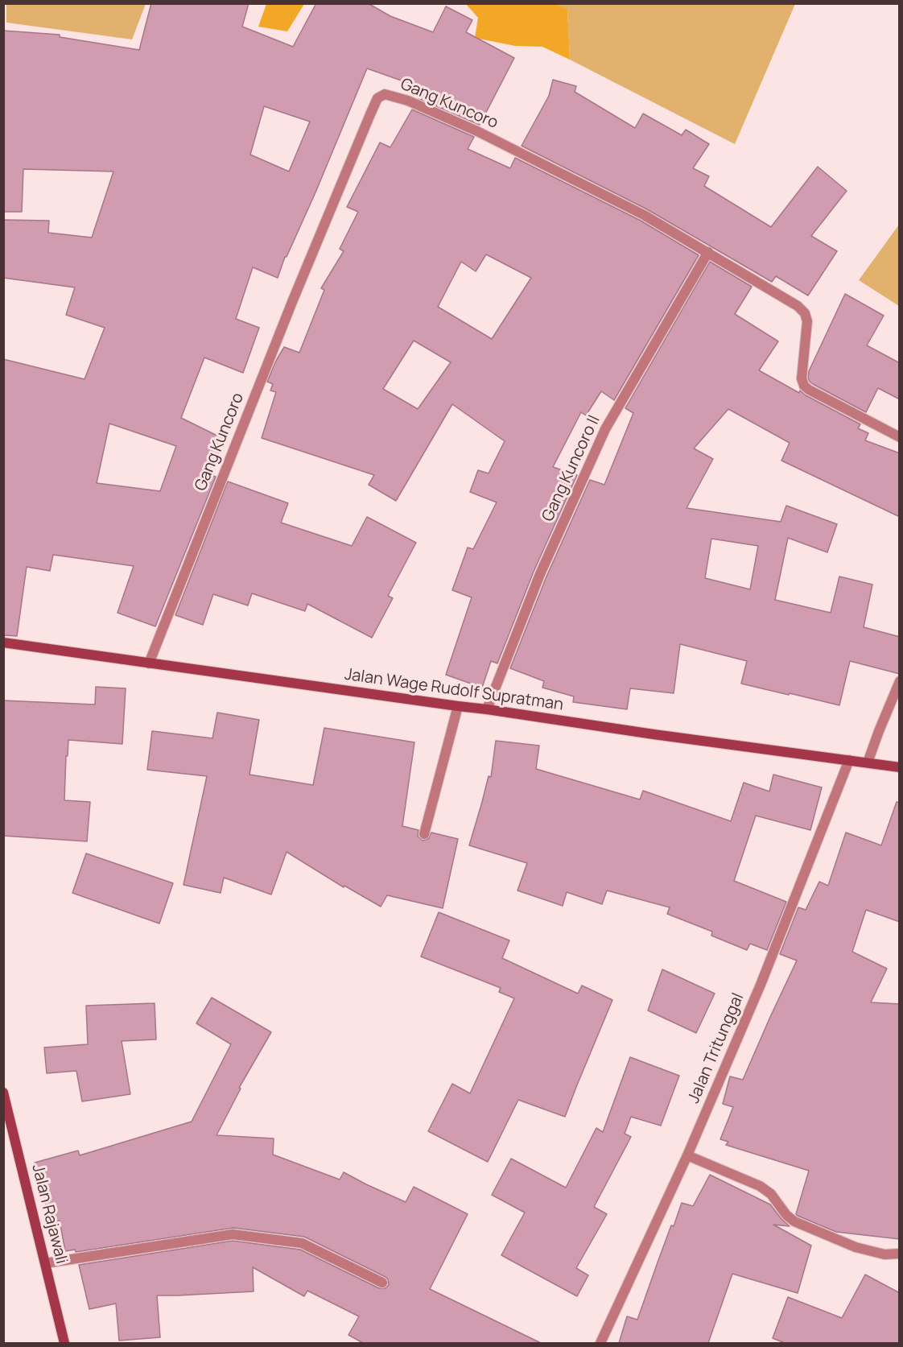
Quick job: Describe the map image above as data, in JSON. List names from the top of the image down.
{
  "streets": {
    "main road": ["Jalan Wage Rudolf Supratman", "Jalan Rajawali"],
    "street": ["Gang Kuncoro", "Gang Kuncoro II", "Jalan Tritunggal"]
  },
  "crossings": [
    ["Gang Kuncoro", "Gang Kuncoro II"],
    ["Gang Kuncoro", "Jalan Wage Rudolf Supratman"],
    ["Gang Kuncoro II", "Jalan Wage Rudolf Supratman"],
    ["Jalan Wage Rudolf Supratman", "Jalan Tritunggal"]
  ]
}
